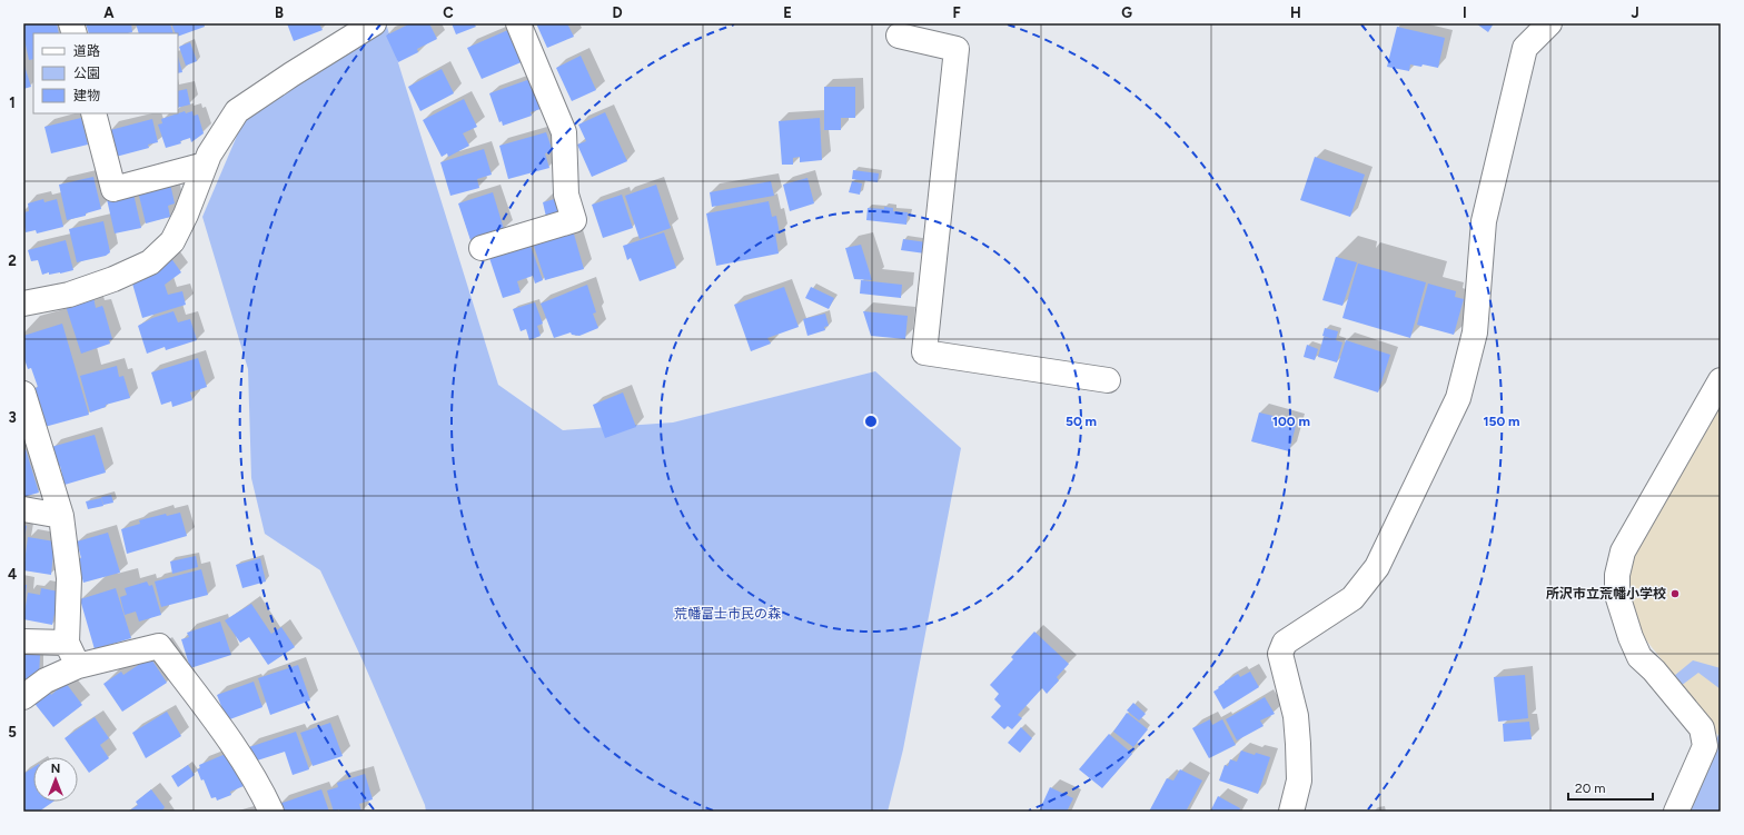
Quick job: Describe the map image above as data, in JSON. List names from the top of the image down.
{
  "parks": ["荒幡富士市民の森"],
  "places": ["所沢市立荒幡小学校"],
  "legend": ["道路", "公園", "建物"],
  "scale_bar": "20 m",
  "north": "top",
  "grid": {
    "columns": [
      "A",
      "B",
      "C",
      "D",
      "E",
      "F",
      "G",
      "H",
      "I",
      "J"
    ],
    "rows": [
      "1",
      "2",
      "3",
      "4",
      "5"
    ]
  },
  "rings": ["50 m", "100 m", "150 m"]
}
